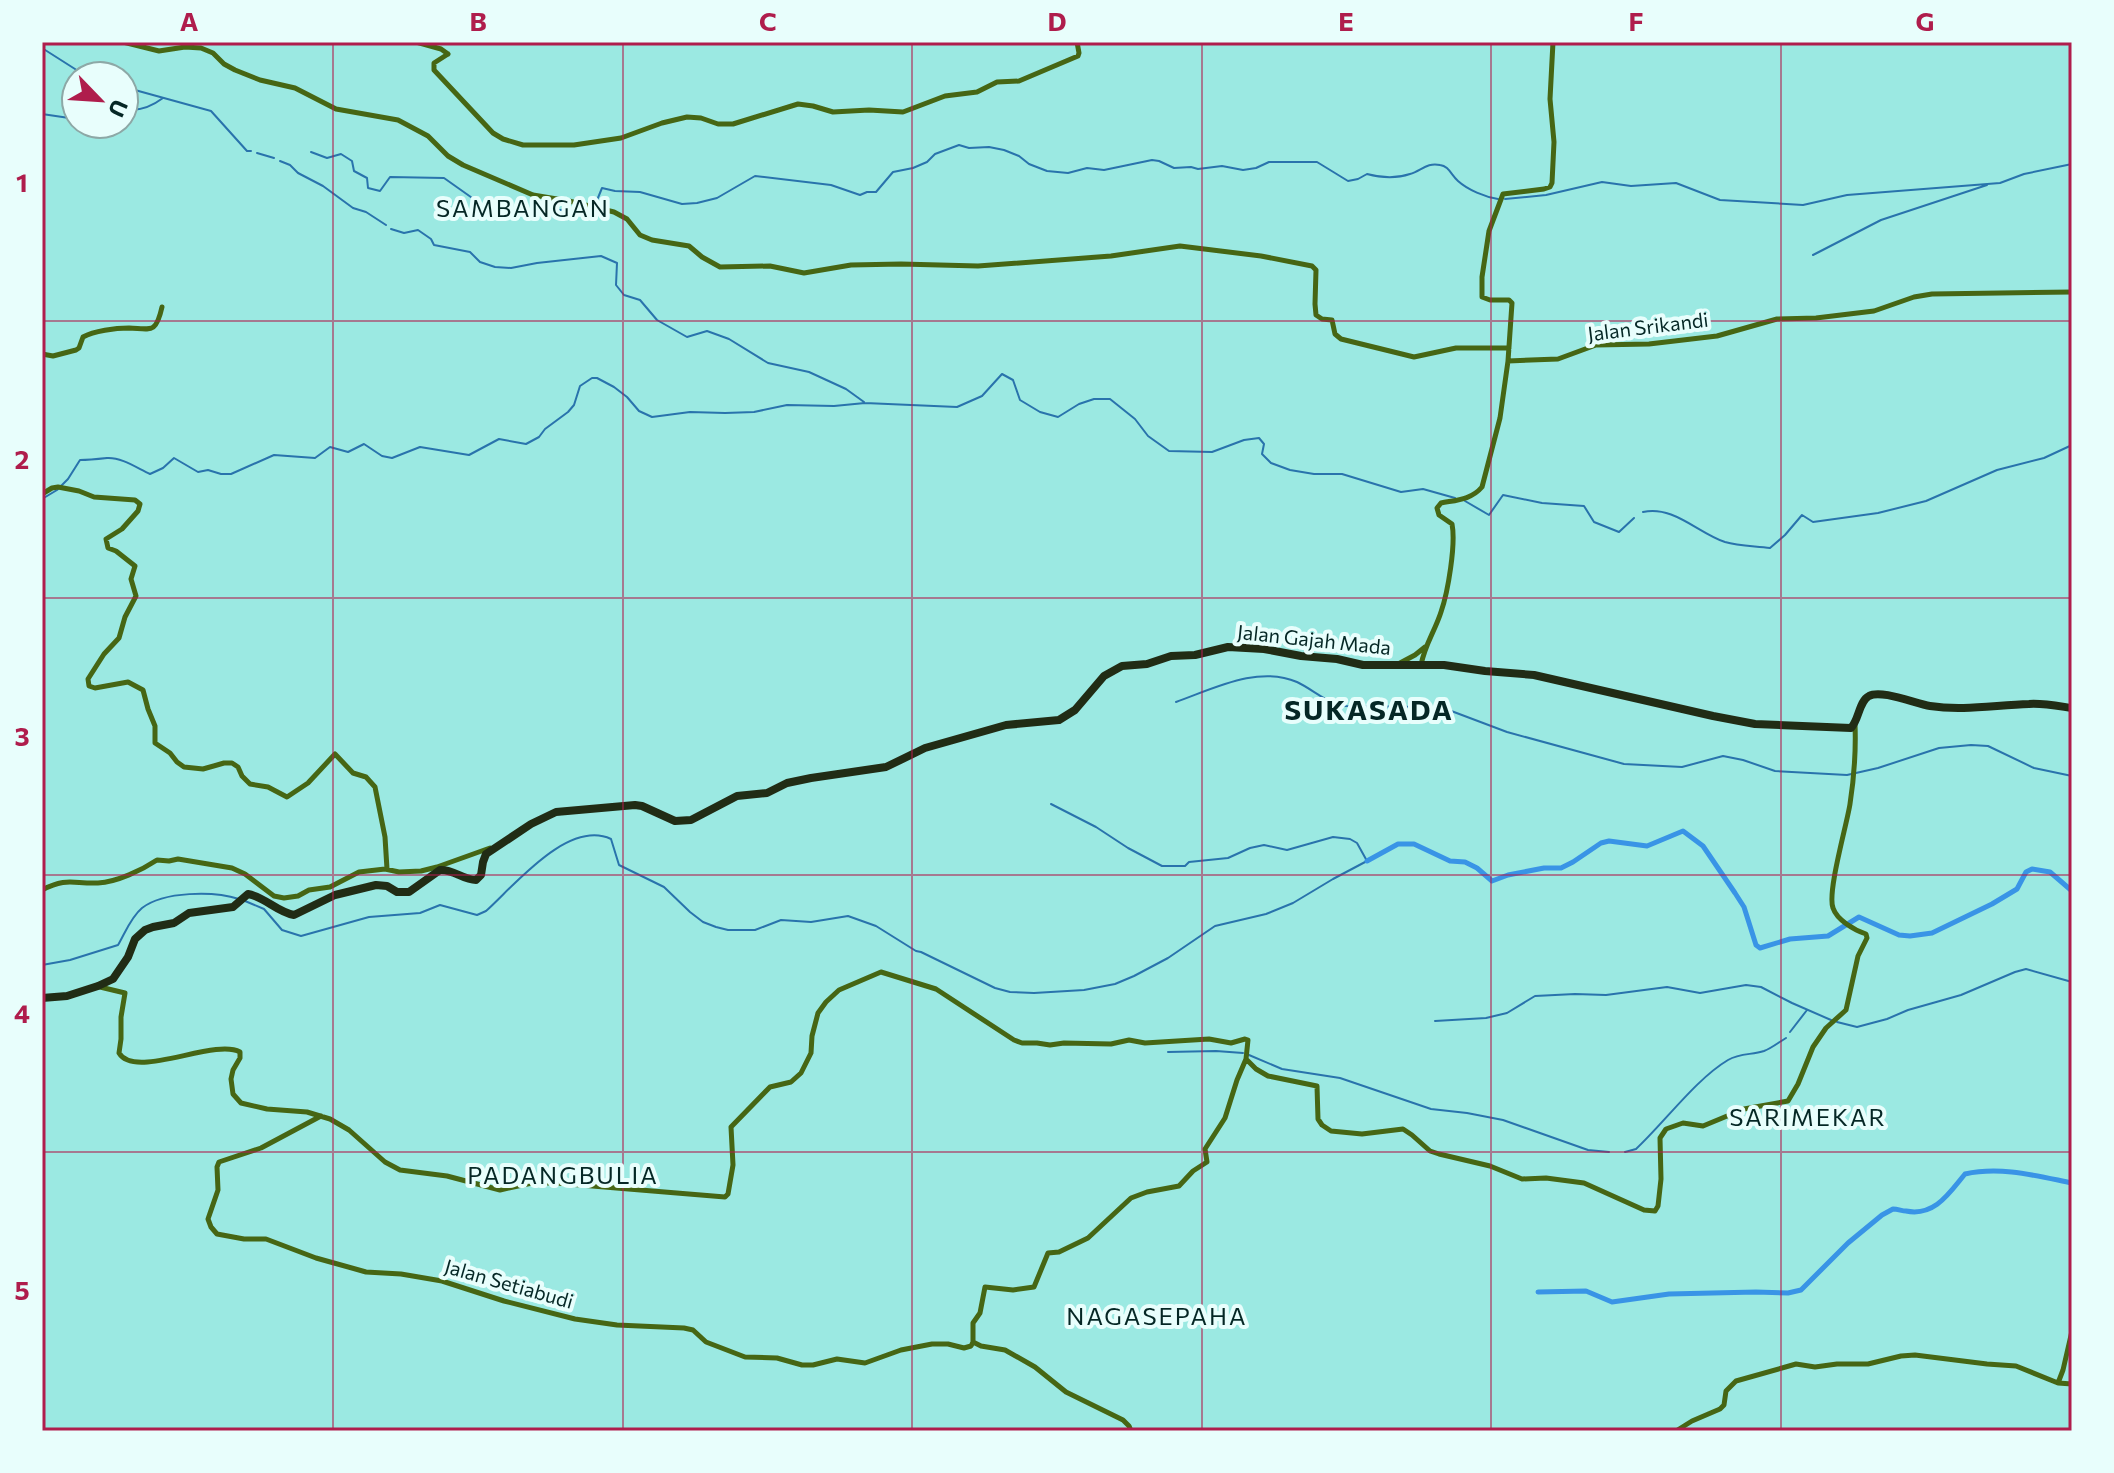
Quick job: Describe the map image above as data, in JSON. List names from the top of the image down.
{
  "streets": {
    "highway": ["Jalan Gajah Mada"],
    "street": ["Jalan Srikandi", "Jalan Setiabudi"]
  },
  "districts": [
    "SAMBANGAN",
    "SUKASADA",
    "SARIMEKAR",
    "PADANGBULIA",
    "NAGASEPAHA"
  ],
  "north": "bottom right",
  "grid": {
    "columns": [
      "A",
      "B",
      "C",
      "D",
      "E",
      "F",
      "G"
    ],
    "rows": [
      "1",
      "2",
      "3",
      "4",
      "5"
    ]
  }
}
